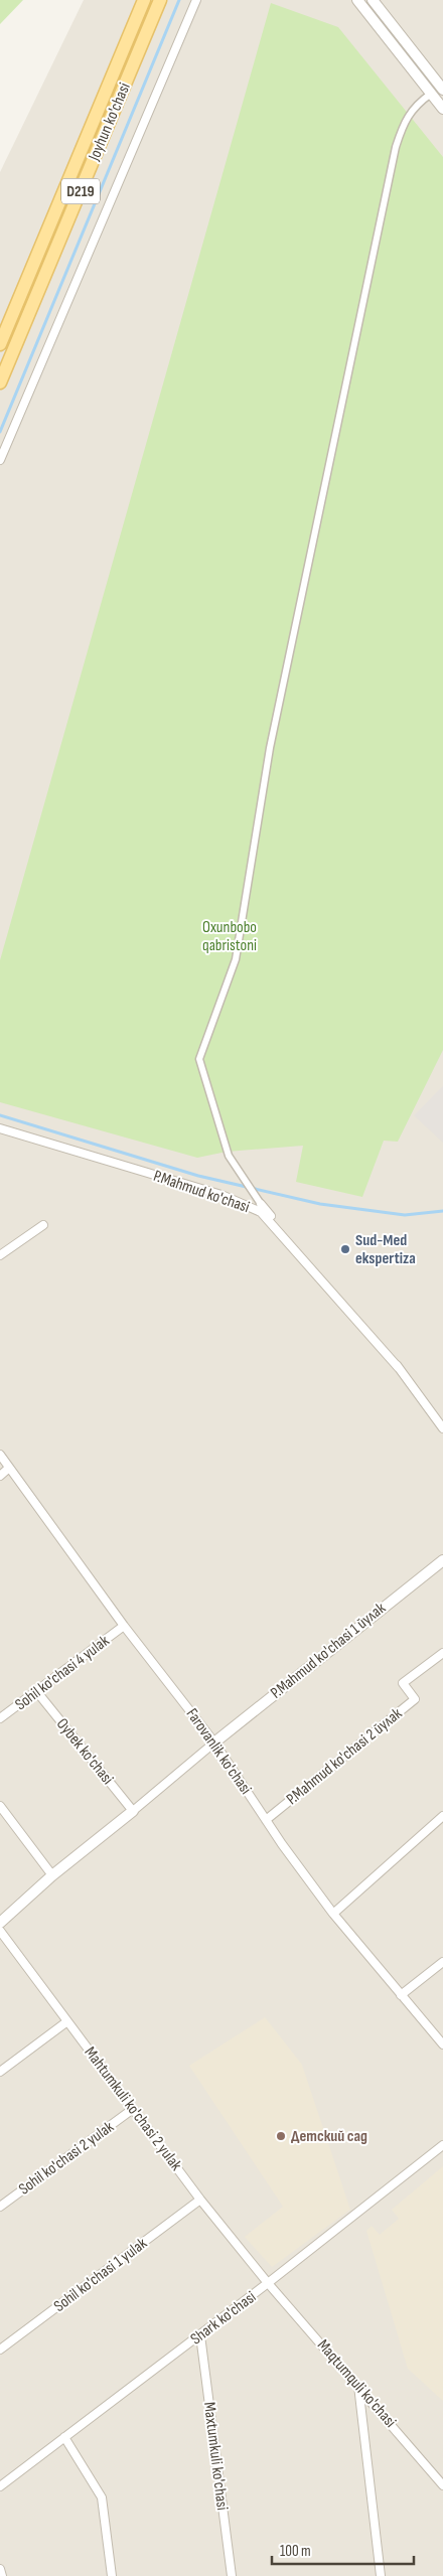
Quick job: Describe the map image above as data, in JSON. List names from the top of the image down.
{
  "streets": {
    "main road": ["Joyhun ko'chasi", "D219"],
    "street": [
      "P.Mahmud ko'chasi",
      "P.Mahmud ko'chasi 1 йулак",
      "Sohil ko'chasi 4 yulak",
      "Oybek ko'chasi",
      "Farovanlik ko'chasi",
      "P.Mahmud ko'chasi 2 йулак",
      "Mahtumkuli ko'chasi 2 yulak",
      "Sohil ko'chasi 2 yulak",
      "Sohil ko'chasi 1 yulak",
      "Shark ko'chasi",
      "Maqtumquli ko'chasi",
      "Mаxtumkuli ko'chasi"
    ]
  },
  "crossings": [
    ["P.Mahmud ko'chasi 1 йулак", "Farovanlik ko'chasi"],
    ["Sohil ko'chasi 4 yulak", "Oybek ko'chasi"],
    ["Sohil ko'chasi 4 yulak", "Farovanlik ko'chasi"],
    ["Farovanlik ko'chasi", "P.Mahmud ko'chasi 2 йулак"],
    ["Mahtumkuli ko'chasi 2 yulak", "Sohil ko'chasi 2 yulak"],
    ["Mahtumkuli ko'chasi 2 yulak", "Sohil ko'chasi 1 yulak"],
    ["Mahtumkuli ko'chasi 2 yulak", "Shark ko'chasi"],
    ["Mahtumkuli ko'chasi 2 yulak", "Maqtumquli ko'chasi"],
    ["Shark ko'chasi", "Maqtumquli ko'chasi"],
    ["Shark ko'chasi", "Mаxtumkuli ko'chasi"]
  ],
  "parks": ["Oxunbobo qabristoni"],
  "places": ["Sud-Med ekspertiza", "Детский сад"],
  "scale_bar": "100 m"
}
